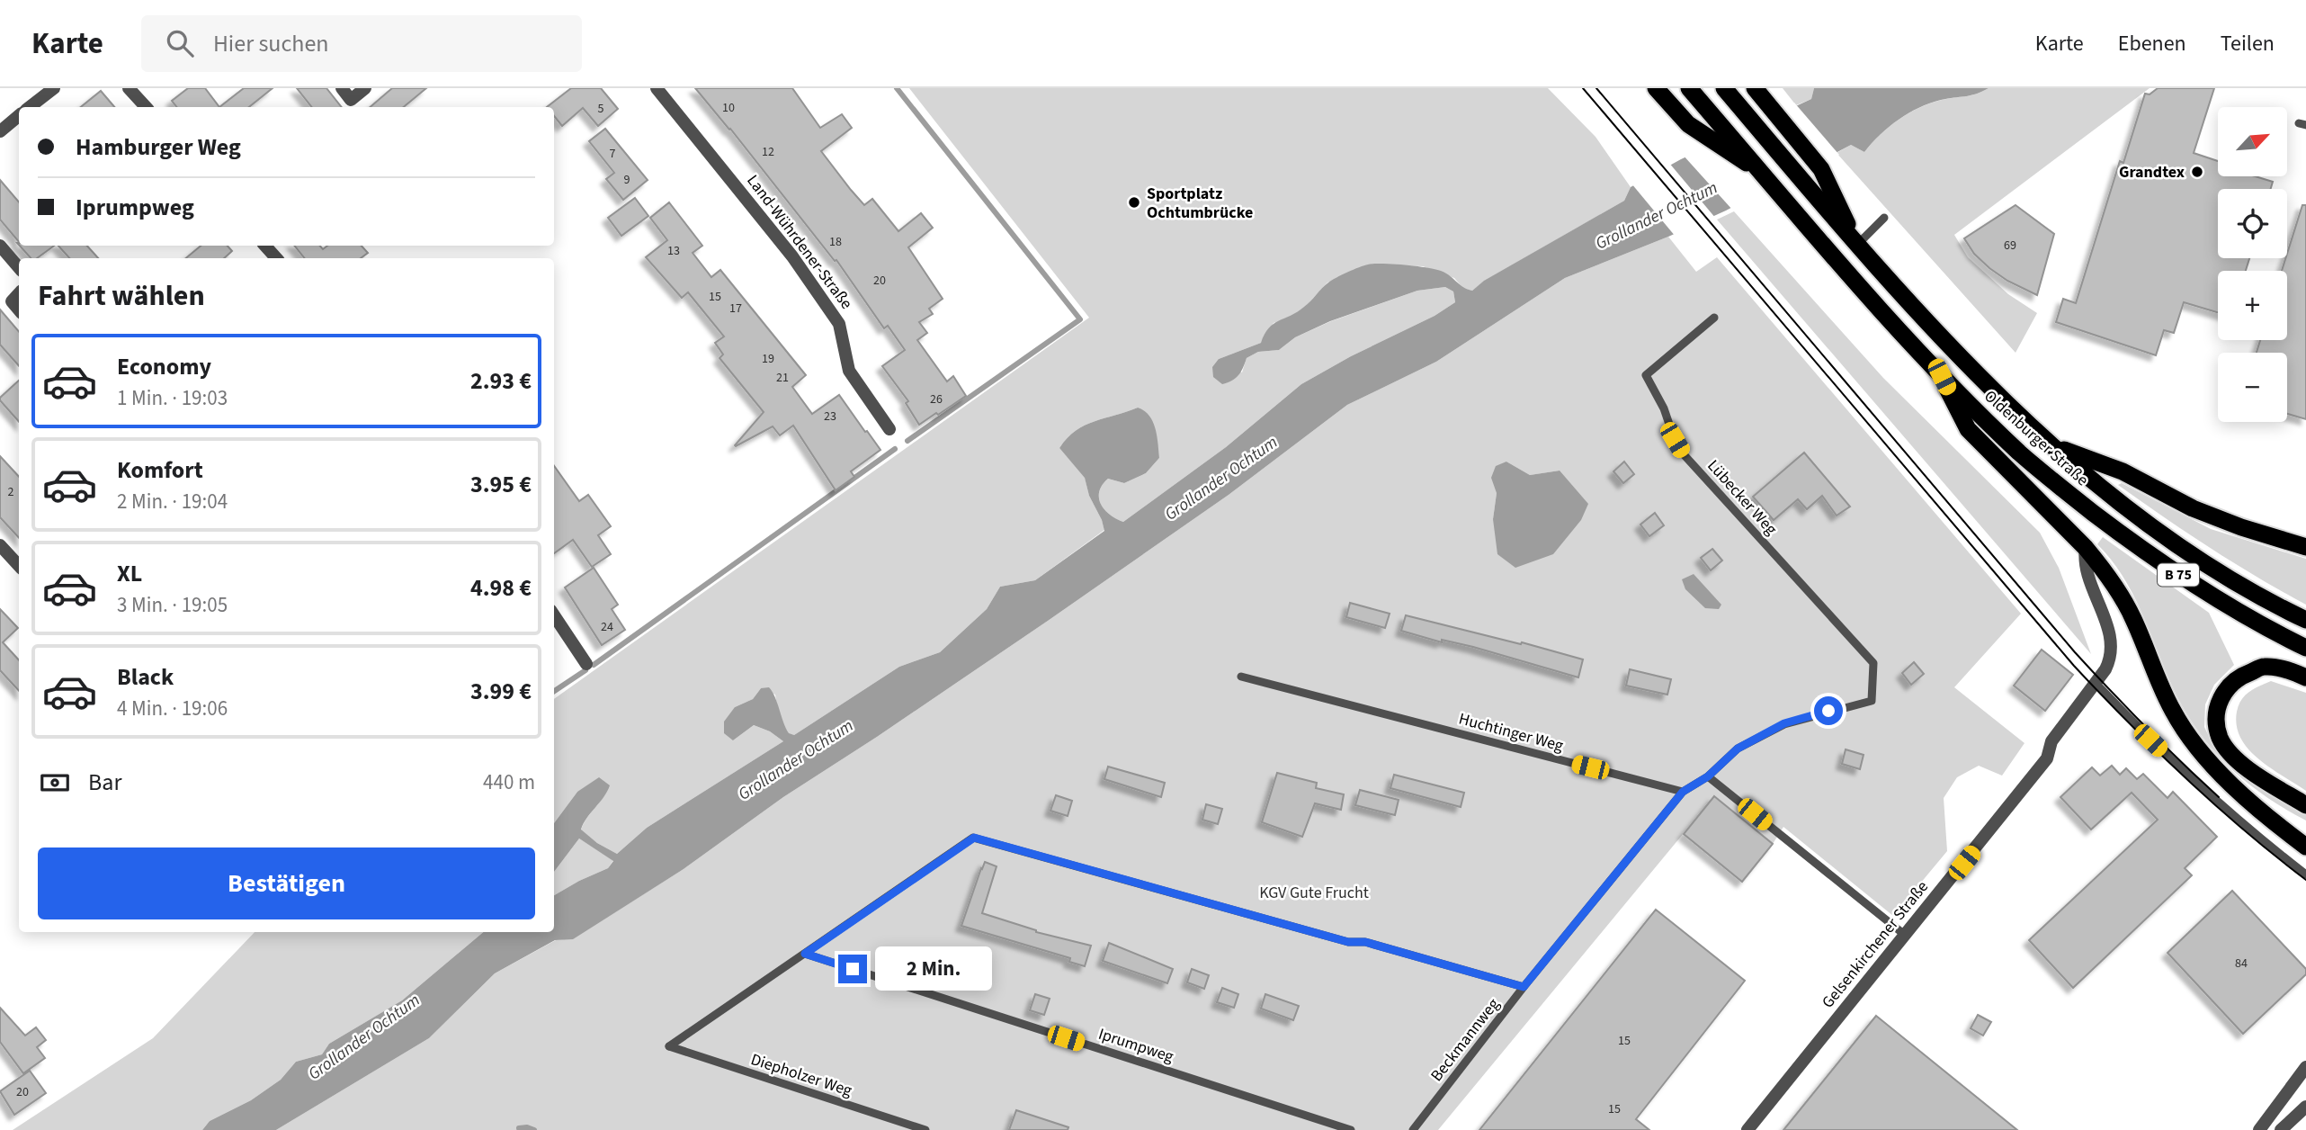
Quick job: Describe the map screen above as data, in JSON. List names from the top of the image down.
{
  "streets": {
    "highway": ["Oldenburger Straße", "B 75"],
    "street": ["Land-Wührdener-Straße", "Gelsenkirchener Straße"],
    "lane": [
      "Lübecker Weg",
      "Huchtinger Weg",
      "Beckmannweg",
      "Iprumpweg",
      "Diepholzer Weg"
    ]
  },
  "crossings": [
    ["Huchtinger Weg", "Beckmannweg"],
    ["Iprumpweg", "Diepholzer Weg"]
  ],
  "water": ["Grollander Ochtum"],
  "parks": ["KGV Gute Frucht"],
  "places": ["Grandtex", "Sportplatz Ochtumbrücke"],
  "house_numbers": [
    "10",
    "5",
    "12",
    "7",
    "9",
    "18",
    "69",
    "13",
    "20",
    "15",
    "17",
    "19",
    "21",
    "26",
    "23",
    "2",
    "24",
    "84",
    "15",
    "20",
    "15"
  ],
  "north": "top right",
  "page": {
    "header": "Karte",
    "search": "Hier suchen",
    "nav": ["Karte", "Ebenen", "Teilen"],
    "map_buttons": ["+", "−"],
    "banner": ["Hamburger Weg", "Iprumpweg"],
    "heading": "Fahrt wählen",
    "list": [
      {
        "name": "Economy",
        "note": "1 Min. · 19:03",
        "value": "2.93 €"
      },
      {
        "name": "Komfort",
        "note": "2 Min. · 19:04",
        "value": "3.95 €"
      },
      {
        "name": "XL",
        "note": "3 Min. · 19:05",
        "value": "4.98 €"
      },
      {
        "name": "Black",
        "note": "4 Min. · 19:06",
        "value": "3.99 €"
      }
    ],
    "pay": ["Bar", "440 m"],
    "buttons": "Bestätigen",
    "bubble": "2 Min."
  }
}
